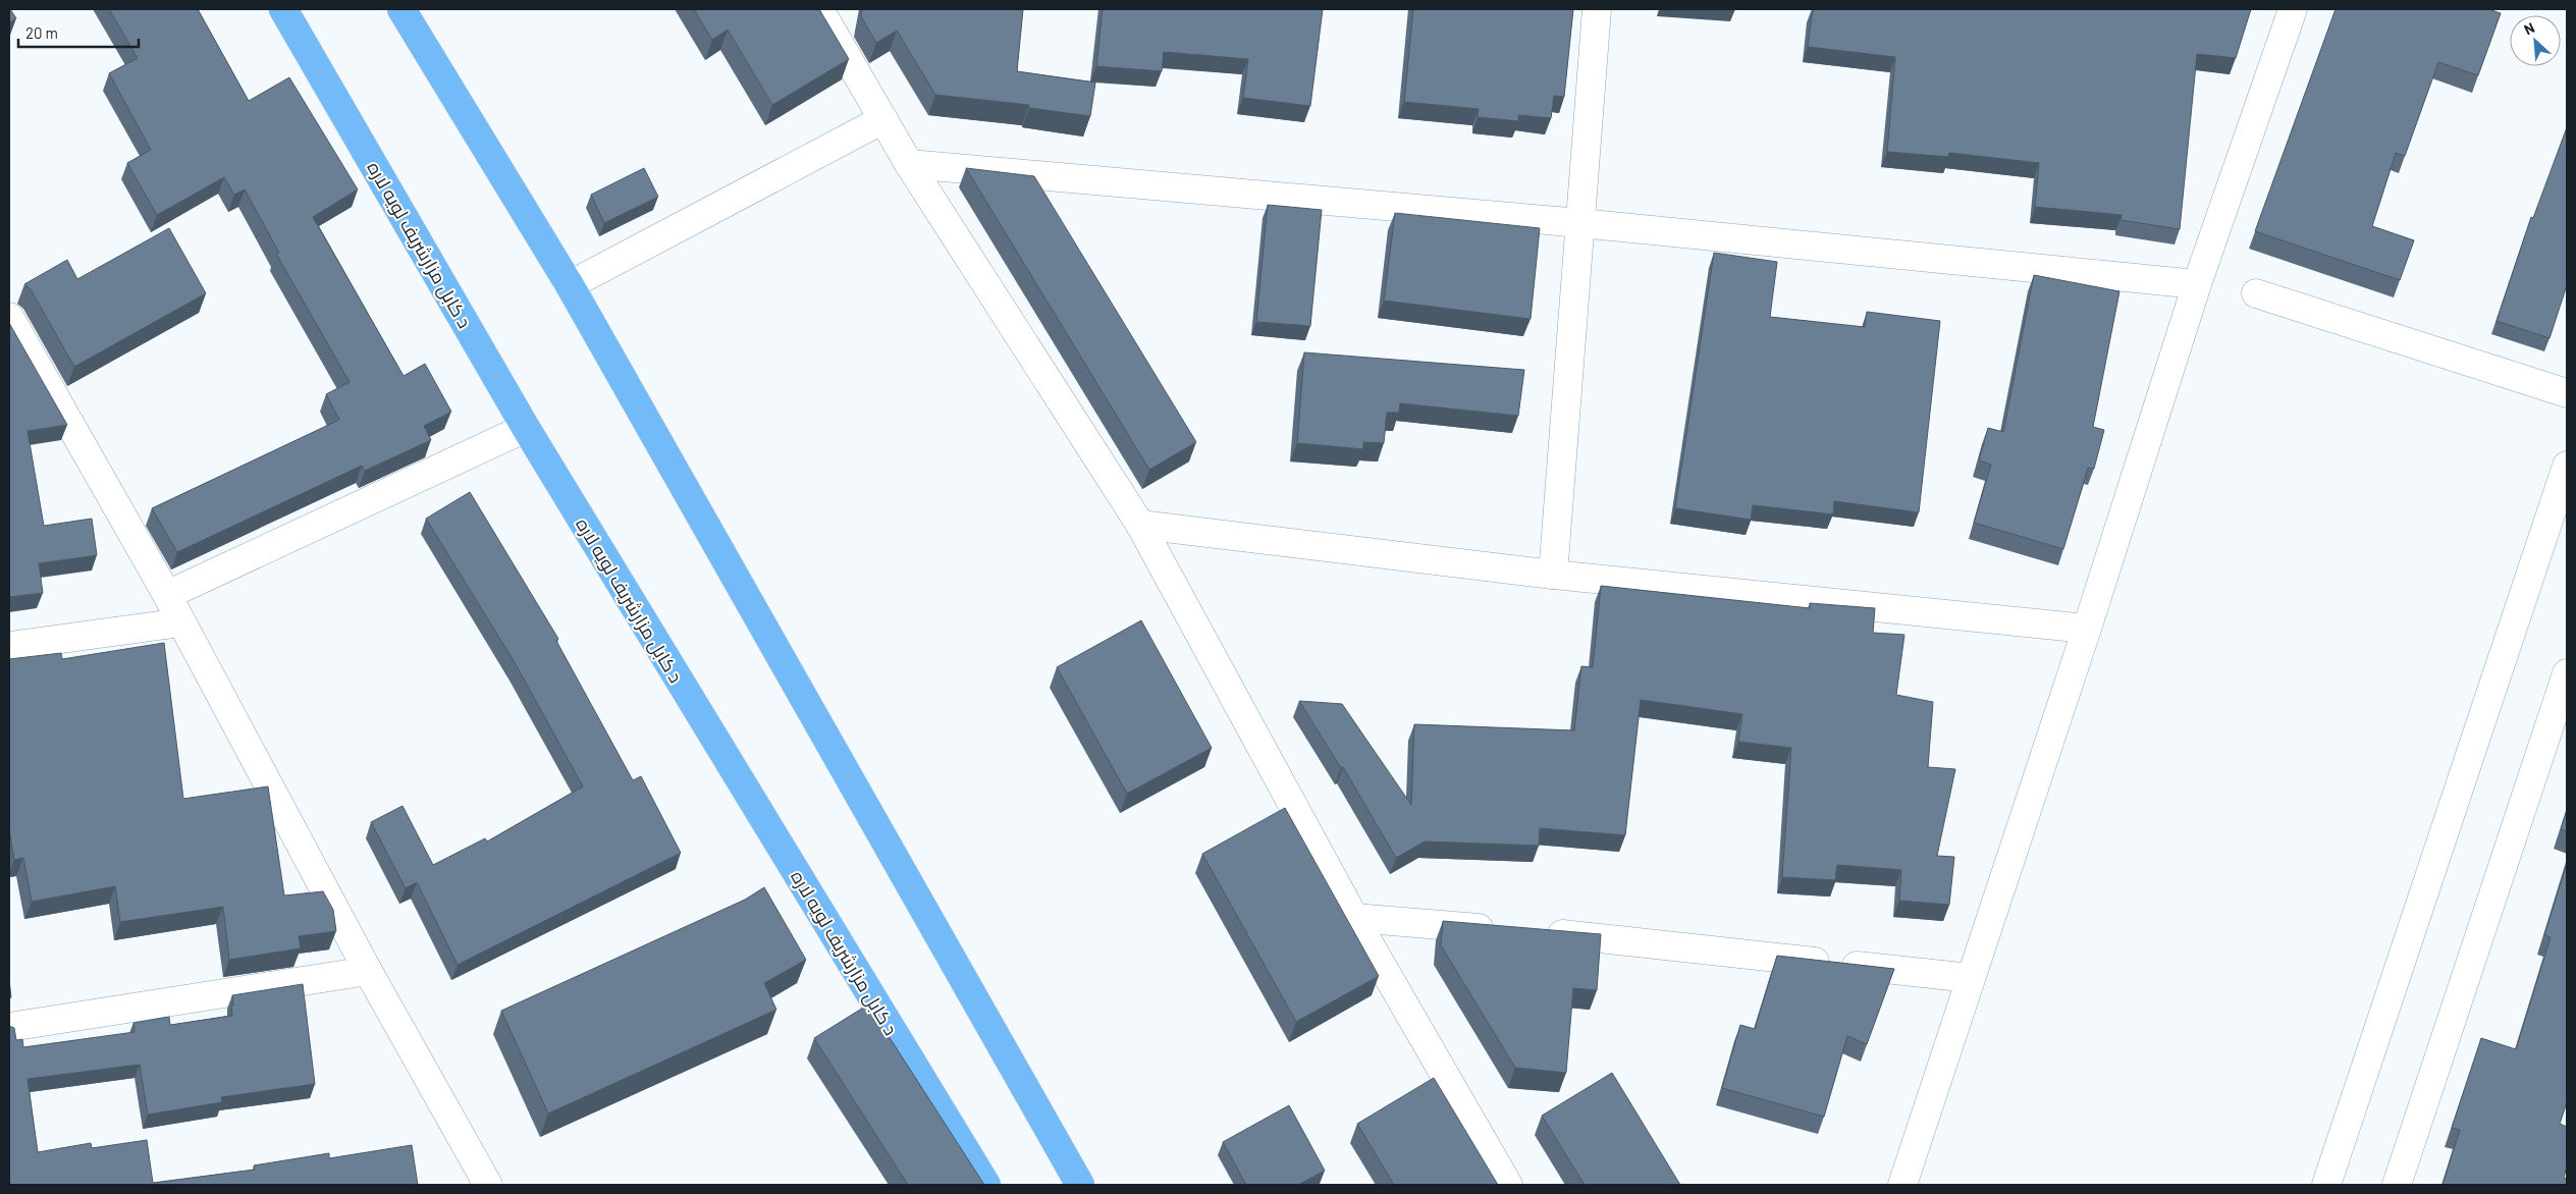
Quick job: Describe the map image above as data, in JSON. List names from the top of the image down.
{
  "streets": {
    "highway": ["د کابل مزارشریف لویه لاره"]
  },
  "scale_bar": "20 m",
  "north": "top left"
}
